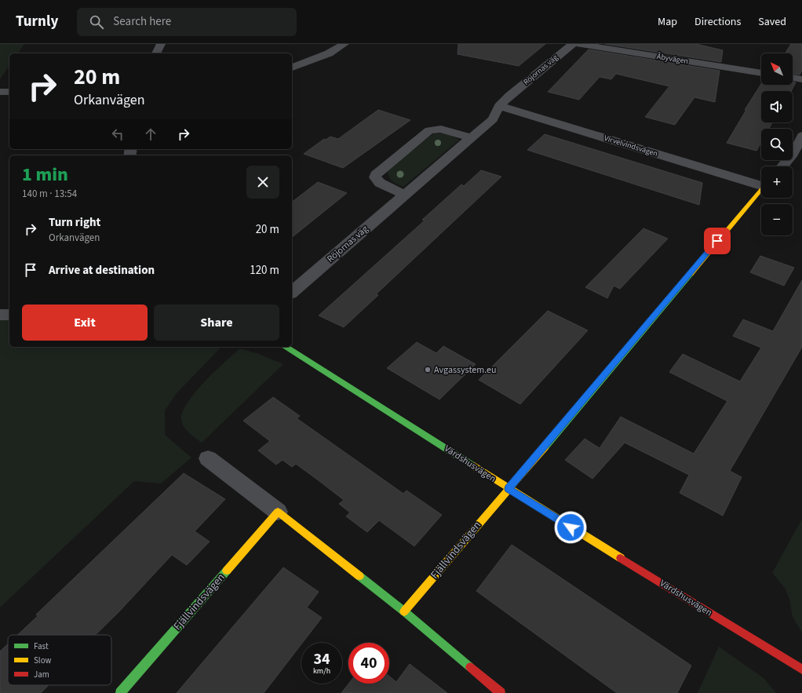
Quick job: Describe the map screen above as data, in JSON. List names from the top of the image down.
{
  "streets": {
    "street": [
      "Åbyvägen",
      "Röjornas väg",
      "Virvelvindsvägen",
      "Värdshusvägen",
      "Fjällvindsvägen"
    ]
  },
  "crossings": [
    ["Röjornas väg", "Virvelvindsvägen"],
    ["Värdshusvägen", "Fjällvindsvägen"]
  ],
  "places": ["Avgassystem.eu"],
  "legend": ["Fast", "Slow", "Jam"],
  "north": "top left",
  "page": {
    "header": "Turnly",
    "search": "Search here",
    "nav": ["Map", "Directions", "Saved"],
    "map_buttons": ["+", "−"],
    "turn": ["20 m", "Orkanvägen"],
    "heading": ["1 min", "140 m · 13:54"],
    "list": [
      {
        "name": "Turn right",
        "note": "Orkanvägen",
        "value": "20 m"
      },
      {
        "name": "Arrive at destination",
        "value": "120 m"
      }
    ],
    "buttons": ["Exit", "Share"],
    "speed": "34 km/h",
    "limit": "40"
  }
}
